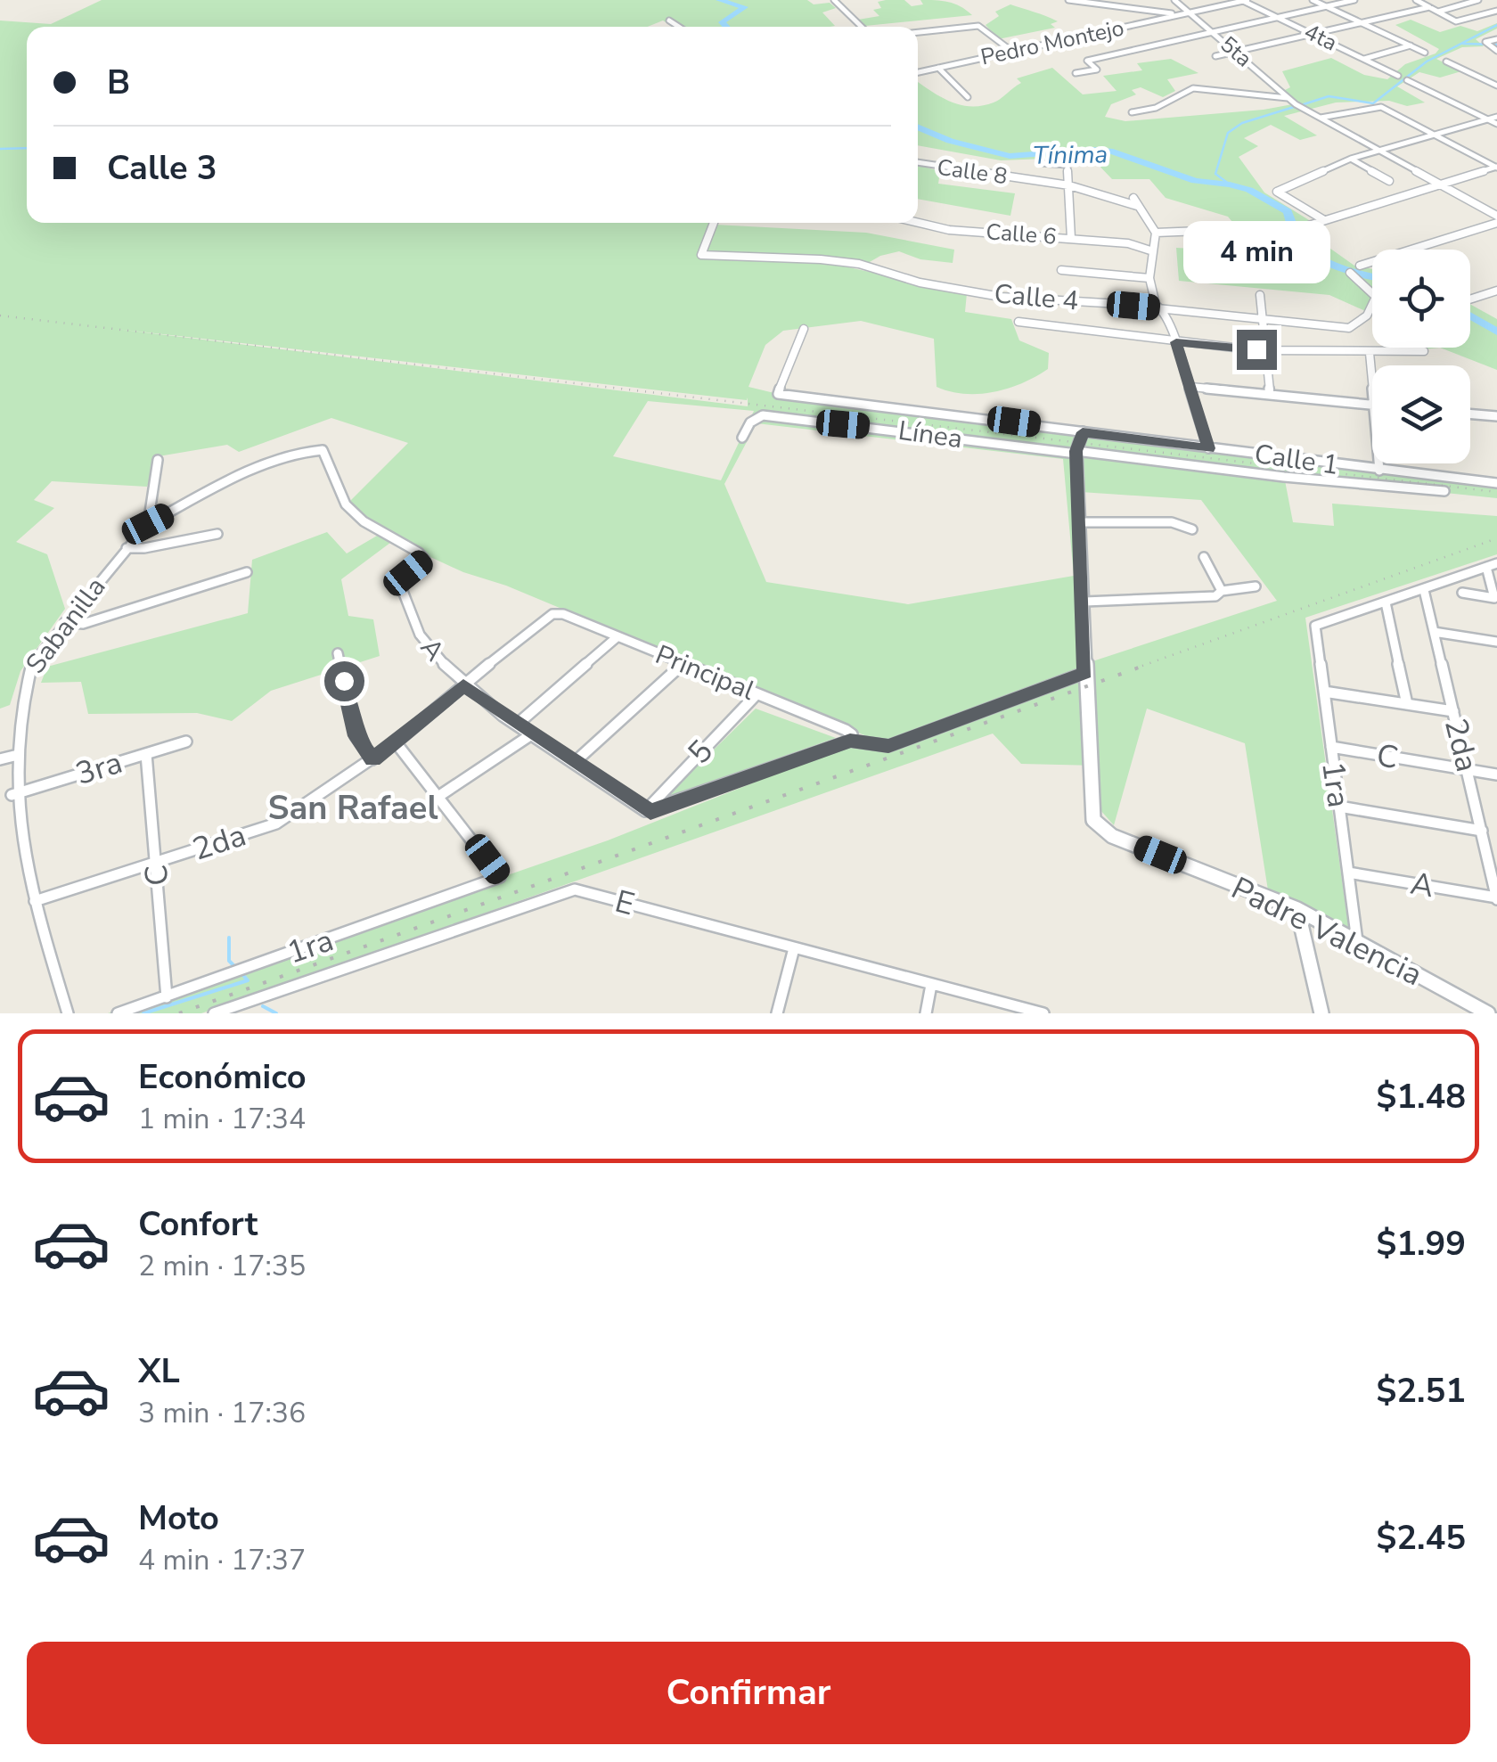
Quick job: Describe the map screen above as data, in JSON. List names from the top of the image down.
{
  "streets": {
    "street": [
      "4ta",
      "Pedro Montejo",
      "5ta",
      "Calle 8",
      "Calle 6",
      "Calle 4",
      "Línea",
      "Calle 1",
      "Sabanilla",
      "A",
      "Principal",
      "2da",
      "5",
      "C",
      "3ra",
      "1ra",
      "E",
      "Padre Valencia"
    ]
  },
  "crossings": [
    ["4ta", "Pedro Montejo"],
    ["Pedro Montejo", "5ta"],
    ["Sabanilla", "A"],
    ["Sabanilla", "2da"],
    ["Sabanilla", "3ra"],
    ["A", "2da"],
    ["A", "5"],
    ["A", "1ra"],
    ["Principal", "2da"],
    ["Principal", "5"],
    ["2da", "C"],
    ["C", "3ra"],
    ["C", "1ra"],
    ["1ra", "Padre Valencia"]
  ],
  "districts": ["San Rafael"],
  "water": ["Tínima"],
  "page": {
    "banner": ["B", "Calle 3"],
    "bubble": "4 min",
    "list": [
      {
        "name": "Económico",
        "note": "1 min · 17:34",
        "value": "$1.48"
      },
      {
        "name": "Confort",
        "note": "2 min · 17:35",
        "value": "$1.99"
      },
      {
        "name": "XL",
        "note": "3 min · 17:36",
        "value": "$2.51"
      },
      {
        "name": "Moto",
        "note": "4 min · 17:37",
        "value": "$2.45"
      }
    ],
    "buttons": "Confirmar"
  }
}
